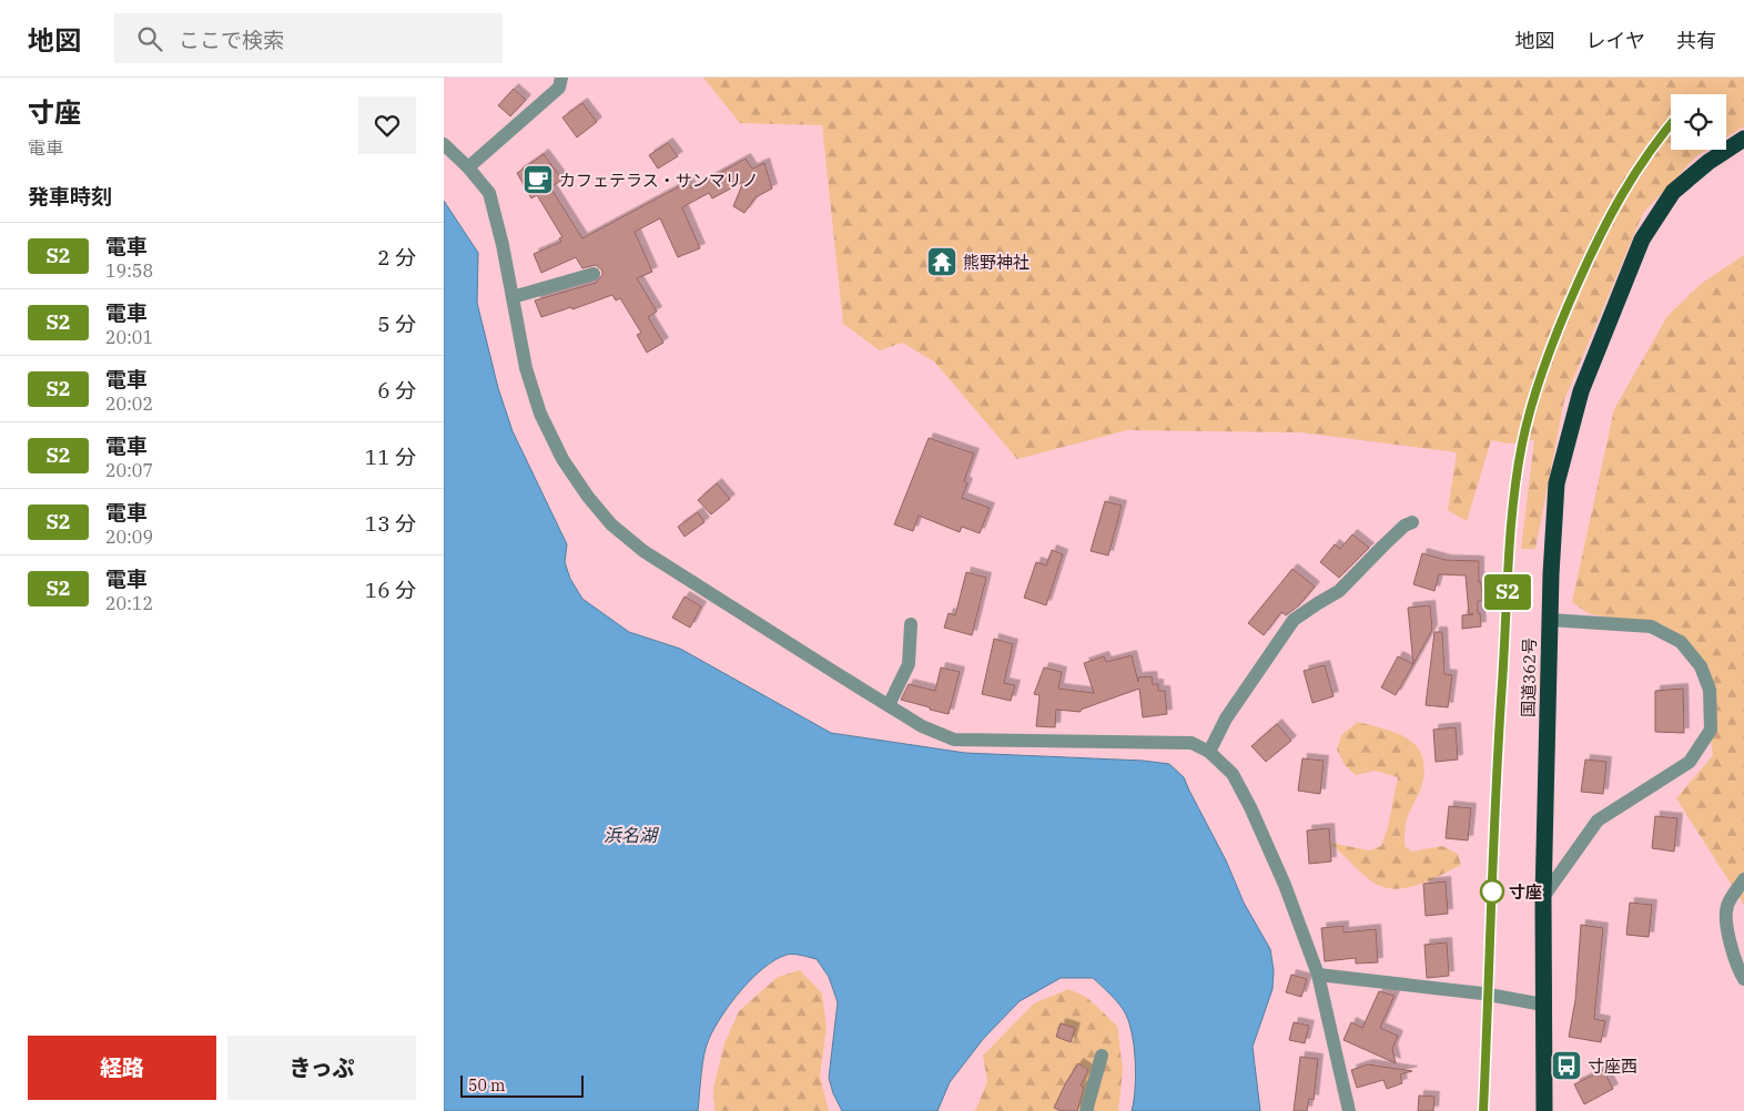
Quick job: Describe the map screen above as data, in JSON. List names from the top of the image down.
{
  "streets": {
    "highway": ["国道362号"]
  },
  "water": ["浜名湖"],
  "places": {
    "cafe": ["カフェテラス・サンマリノ"],
    "temple": ["熊野神社"],
    "other": ["寸座"],
    "bus stop": ["寸座西"]
  },
  "scale_bar": "50 m",
  "page": {
    "header": "地図",
    "search": "ここで検索",
    "nav": ["地図", "レイヤ", "共有"],
    "heading": [
      ["寸座", "電車"],
      "発車時刻"
    ],
    "on_map": "S2",
    "list": [
      {
        "mark": "S2",
        "name": "電車",
        "note": "19:58",
        "value": "2 分"
      },
      {
        "mark": "S2",
        "name": "電車",
        "note": "20:01",
        "value": "5 分"
      },
      {
        "mark": "S2",
        "name": "電車",
        "note": "20:02",
        "value": "6 分"
      },
      {
        "mark": "S2",
        "name": "電車",
        "note": "20:07",
        "value": "11 分"
      },
      {
        "mark": "S2",
        "name": "電車",
        "note": "20:09",
        "value": "13 分"
      },
      {
        "mark": "S2",
        "name": "電車",
        "note": "20:12",
        "value": "16 分"
      }
    ],
    "buttons": ["経路", "きっぷ"],
    "scale": "50 m"
  }
}
